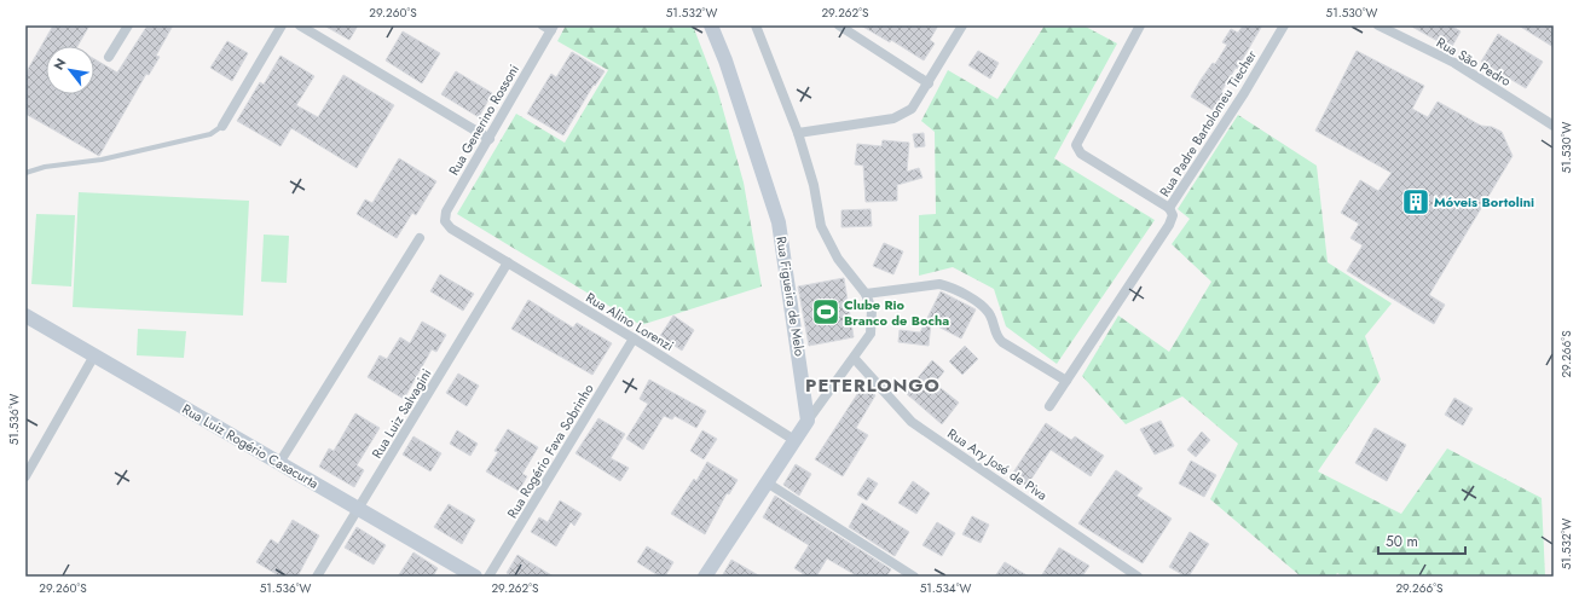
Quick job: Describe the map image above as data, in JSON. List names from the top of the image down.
{
  "streets": {
    "main road": ["Rua Figueira de Melo", "Rua Luiz Rogério Casacurta"],
    "street": [
      "Rua São Pedro",
      "Rua Generino Rossoni",
      "Rua Padre Bartolomeu Tiecher",
      "Rua Alino Lorenzi",
      "Rua Luiz Salvagini",
      "Rua Rogério Fava Sobrinho",
      "Rua Ary José de Piva"
    ]
  },
  "crossings": [
    ["Rua Generino Rossoni", "Rua Alino Lorenzi"],
    ["Rua Alino Lorenzi", "Rua Luiz Salvagini"],
    ["Rua Alino Lorenzi", "Rua Rogério Fava Sobrinho"],
    ["Rua Luiz Salvagini", "Rua Luiz Rogério Casacurta"]
  ],
  "districts": ["PETERLONGO"],
  "places": {
    "building": ["Móveis Bortolini"],
    "sports": ["Clube Rio Branco de Bocha"]
  },
  "scale_bar": "50 m",
  "north": "top left",
  "coordinates": [
    "29.260°S",
    "51.532°W",
    "29.262°S",
    "51.530°W",
    "29.266°S",
    "51.536°W",
    "51.534°W"
  ]
}
